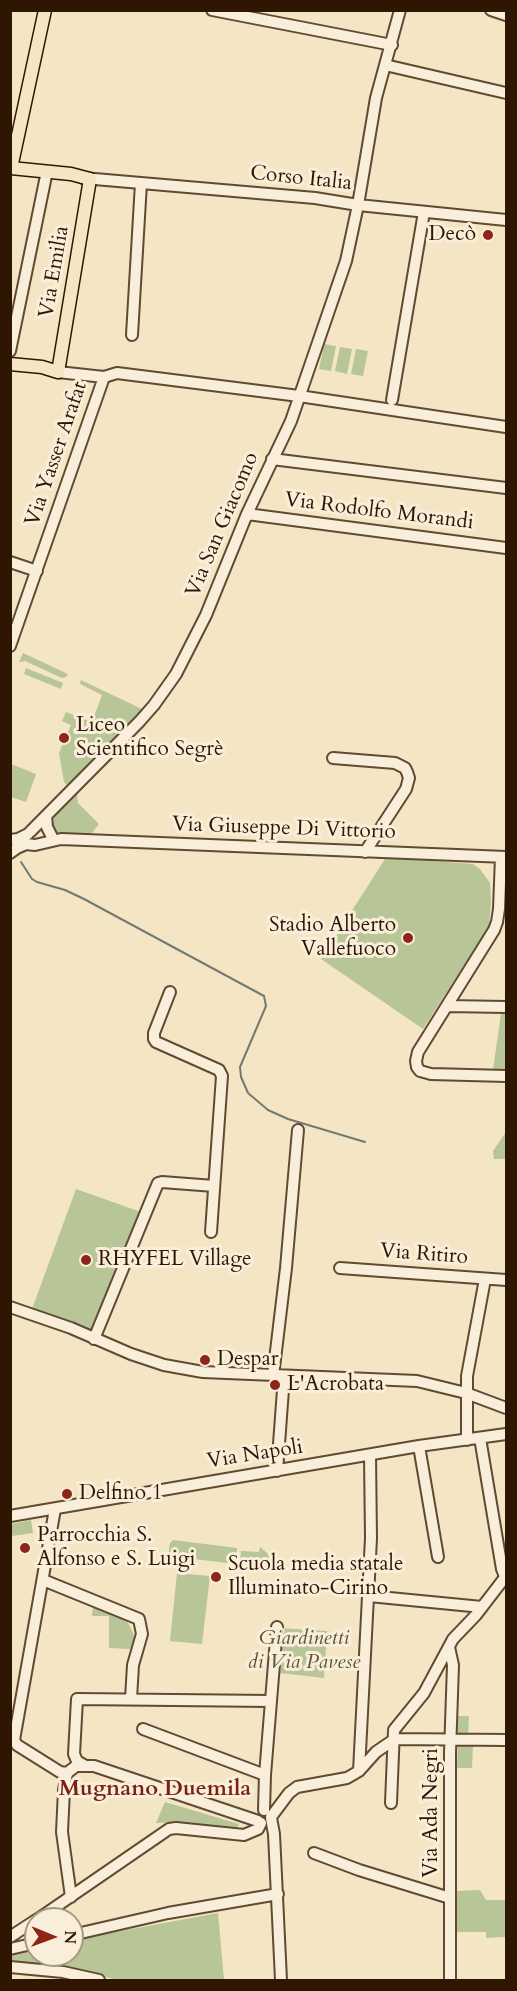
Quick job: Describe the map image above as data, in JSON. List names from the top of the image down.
{
  "streets": {
    "main road": ["Corso Italia", "Via Emilia"],
    "street": [
      "Via Yasser Arafat",
      "Via Rodolfo Morandi",
      "Via San Giacomo",
      "Via Giuseppe Di Vittorio",
      "Via Ritiro",
      "Via Napoli",
      "Via Ada Negri"
    ]
  },
  "crossings": [
    ["Corso Italia", "Via Emilia"],
    ["Corso Italia", "Via San Giacomo"],
    ["Via Rodolfo Morandi", "Via San Giacomo"],
    ["Via San Giacomo", "Via Giuseppe Di Vittorio"]
  ],
  "districts": ["Mugnano Duemila"],
  "parks": ["Giardinetti di Via Pavese"],
  "places": [
    "Decò",
    "Liceo Scientifico Segrè",
    "Stadio Alberto Vallefuoco",
    "RHYFEL Village",
    "Despar",
    "L'Acrobata",
    "Delfino 1",
    "Parrocchia S. Alfonso e S. Luigi",
    "Scuola media statale Illuminato-Cirino"
  ],
  "north": "right"
}
